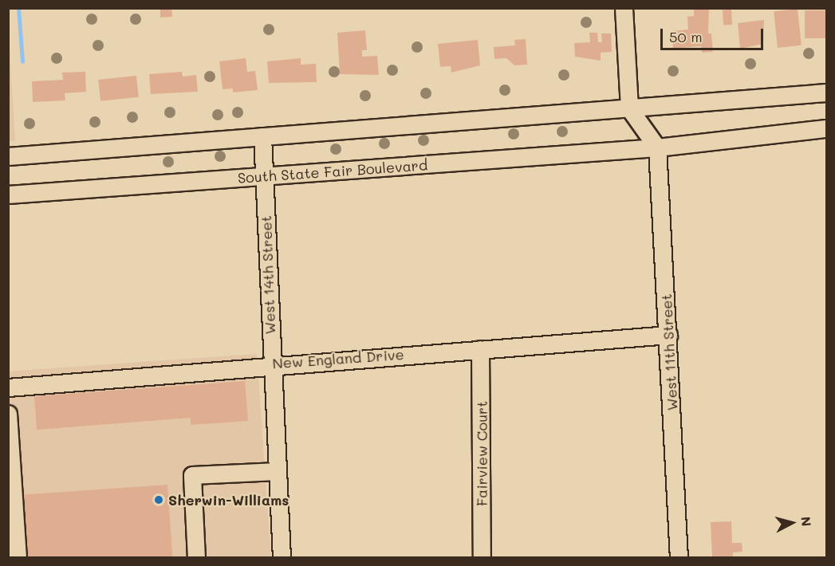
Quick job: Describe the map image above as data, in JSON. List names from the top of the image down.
{
  "streets": {
    "street": [
      "South State Fair Boulevard",
      "West 14th Street",
      "West 11th Street",
      "New England Drive",
      "Fairview Court"
    ]
  },
  "crossings": [
    ["South State Fair Boulevard", "West 14th Street"],
    ["South State Fair Boulevard", "West 11th Street"],
    ["West 14th Street", "New England Drive"],
    ["West 11th Street", "New England Drive"],
    ["New England Drive", "Fairview Court"]
  ],
  "places": ["Sherwin-Williams"],
  "scale_bar": "50 m",
  "north": "right"
}
